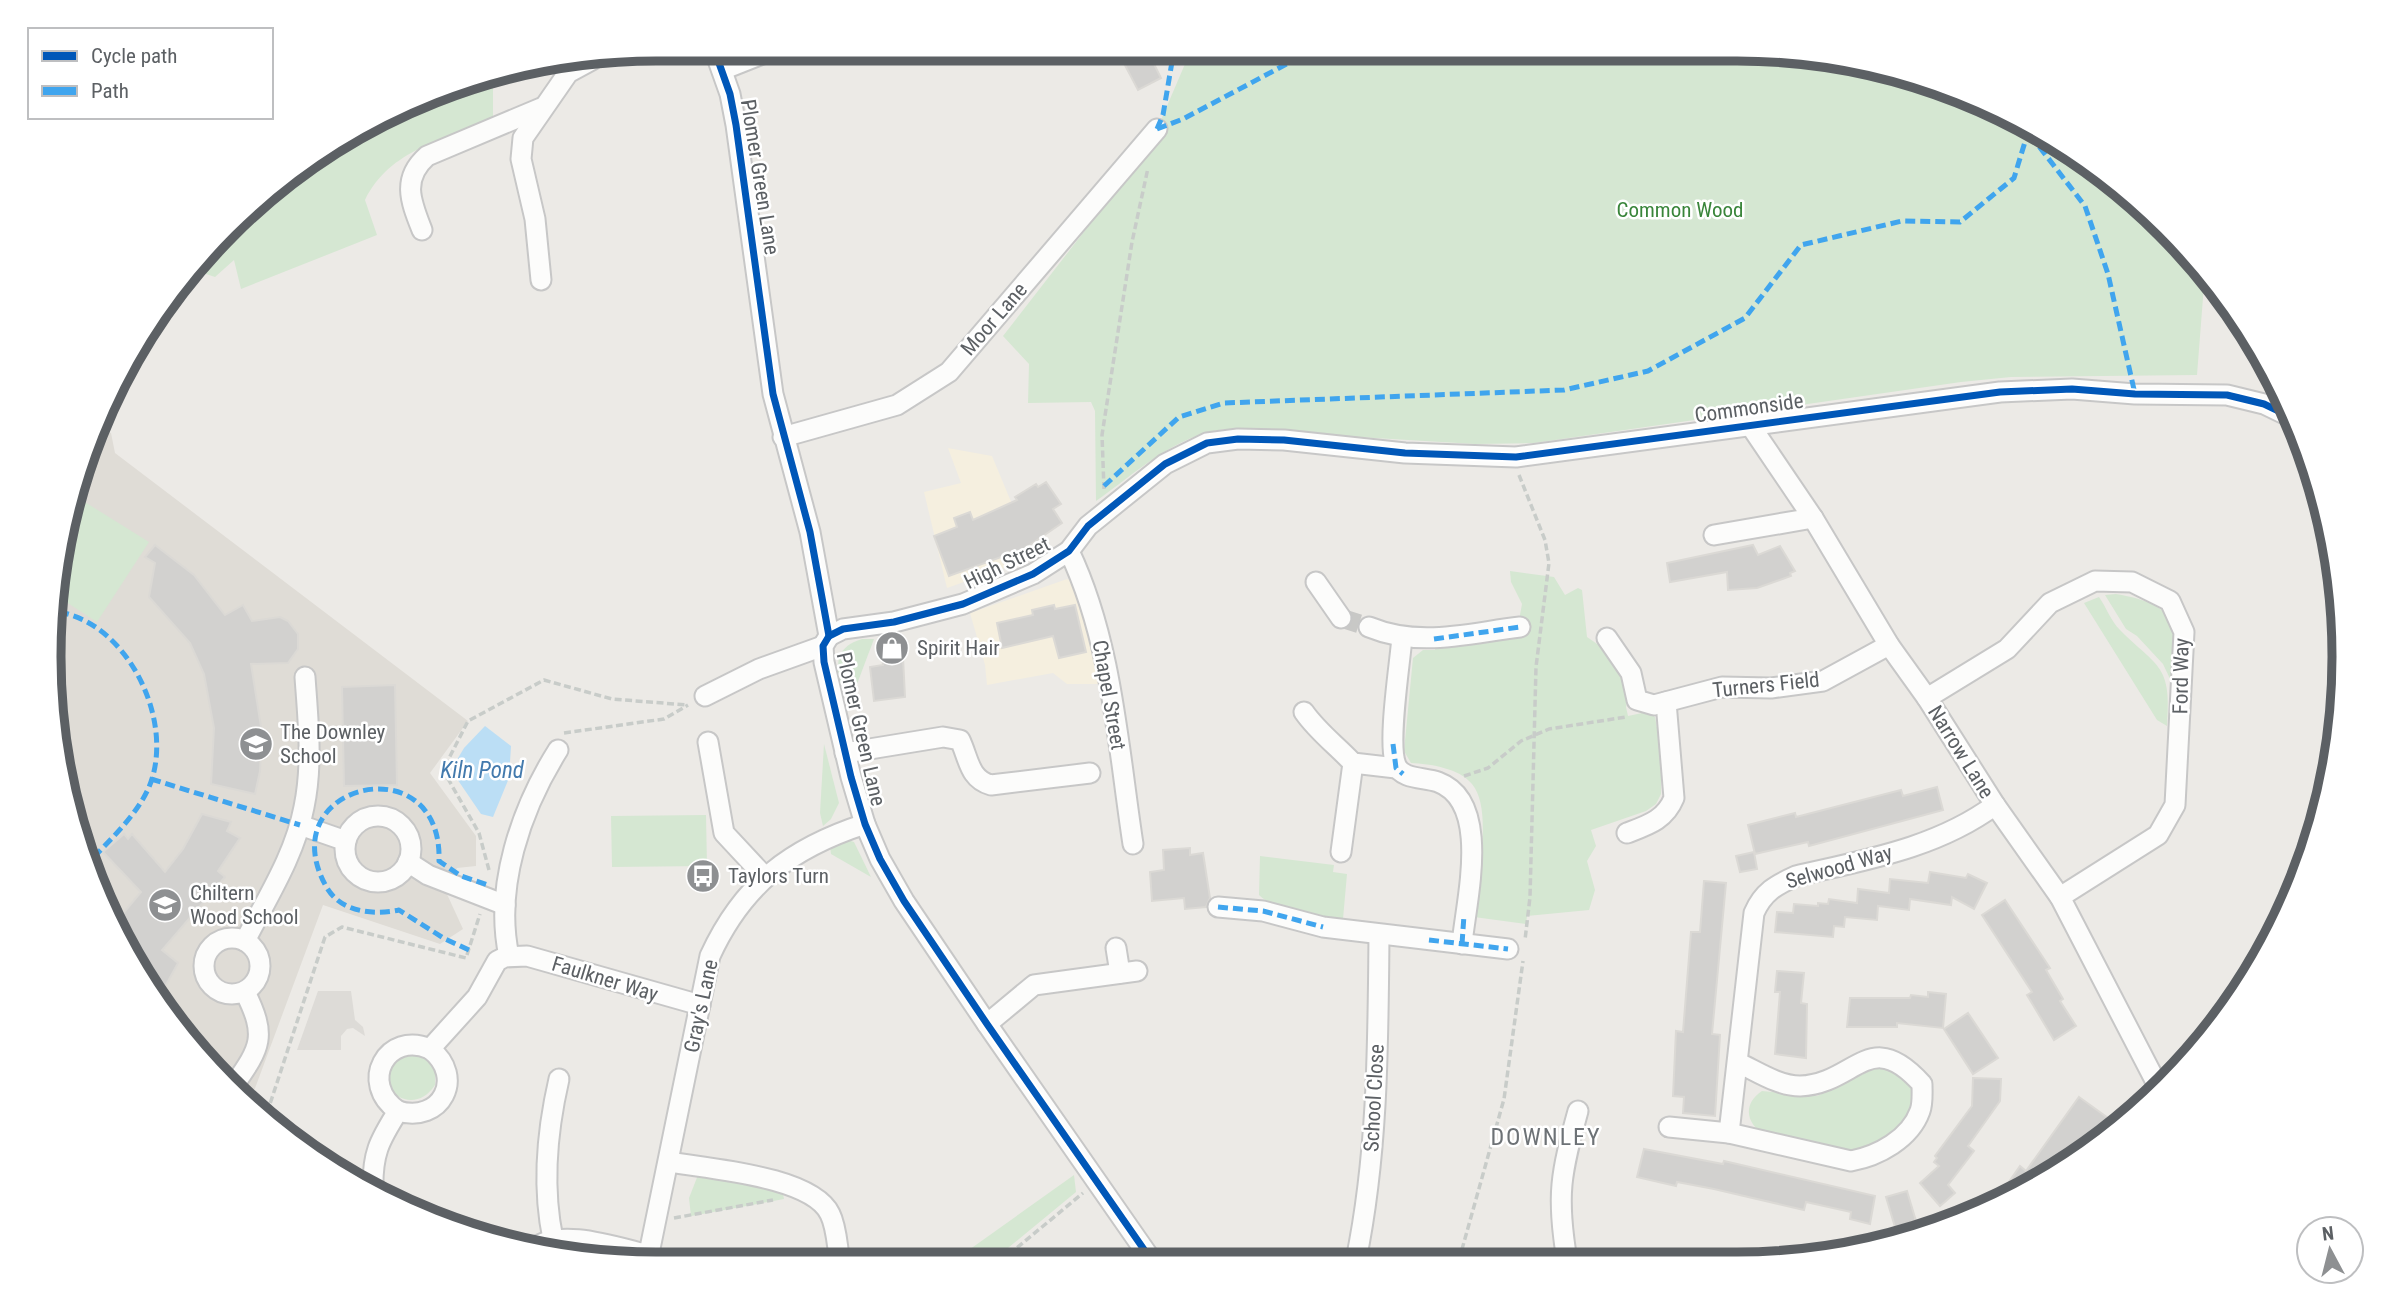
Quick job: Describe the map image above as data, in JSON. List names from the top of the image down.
{
  "streets": {
    "street": [
      "Plomer Green Lane",
      "Moor Lane",
      "Commonside",
      "High Street",
      "Ford Way",
      "Turners Field",
      "Chapel Street",
      "Narrow Lane",
      "Selwood Way",
      "Faulkner Way",
      "Gray's Lane",
      "School Close"
    ]
  },
  "crossings": [
    ["Plomer Green Lane", "Moor Lane"],
    ["Plomer Green Lane", "High Street"],
    ["Plomer Green Lane", "Gray's Lane"],
    ["Commonside", "High Street"],
    ["Commonside", "Narrow Lane"],
    ["High Street", "Chapel Street"],
    ["Ford Way", "Narrow Lane"],
    ["Turners Field", "Narrow Lane"],
    ["Narrow Lane", "Selwood Way"],
    ["Faulkner Way", "Gray's Lane"]
  ],
  "districts": ["DOWNLEY"],
  "water": ["Kiln Pond"],
  "parks": ["Common Wood"],
  "places": {
    "shop": ["Spirit Hair"],
    "school or university": ["The Downley School", "Chiltern Wood School"],
    "bus stop": ["Taylors Turn"]
  },
  "legend": ["Cycle path", "Path"],
  "north": "top"
}
